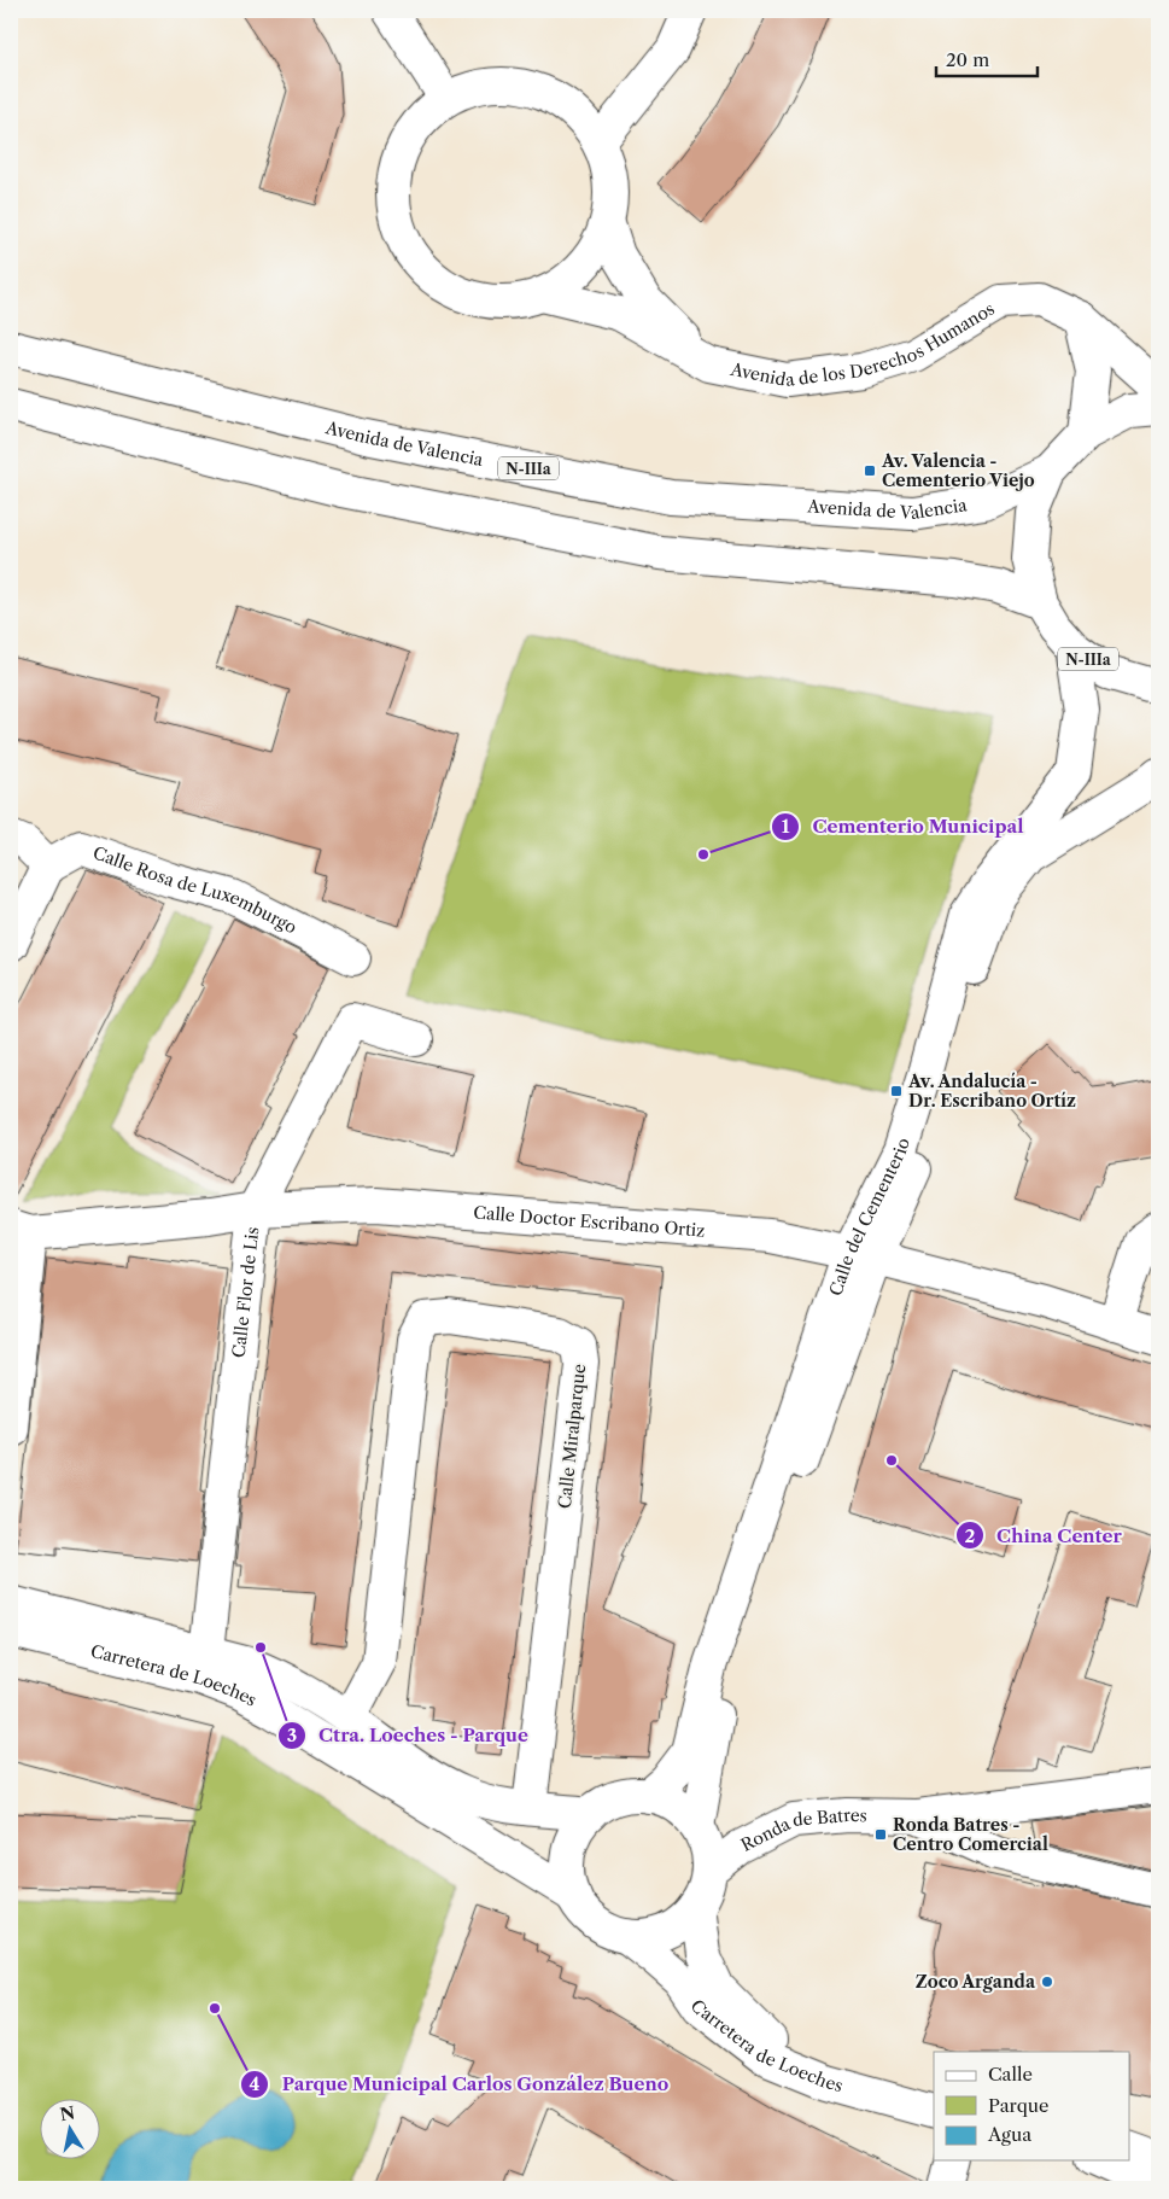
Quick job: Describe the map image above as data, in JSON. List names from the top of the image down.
{
  "streets": {
    "main road": [
      "Avenida de los Derechos Humanos",
      "Avenida de Valencia",
      "N-IIIa",
      "Calle Rosa de Luxemburgo",
      "Calle del Cementerio",
      "Calle Doctor Escribano Ortiz",
      "Calle Flor de Lis",
      "Calle Miralparque",
      "Carretera de Loeches",
      "Ronda de Batres"
    ]
  },
  "crossings": [
    ["Avenida de Valencia", "N-IIIa"],
    ["N-IIIa", "Calle del Cementerio"],
    ["Calle del Cementerio", "Calle Doctor Escribano Ortiz"],
    ["Calle del Cementerio", "Carretera de Loeches"],
    ["Calle del Cementerio", "Ronda de Batres"],
    ["Calle Doctor Escribano Ortiz", "Calle Flor de Lis"],
    ["Calle Flor de Lis", "Carretera de Loeches"],
    ["Calle Miralparque", "Carretera de Loeches"],
    ["Carretera de Loeches", "Ronda de Batres"]
  ],
  "places": {
    "transit": ["Av. Valencia - Cementerio Viejo", "Av. Andalucía - Dr. Escribano Ortíz", "Ronda Batres - Centro Comercial"],
    "other": [
      "Cementerio Municipal",
      "China Center",
      "Ctra. Loeches - Parque",
      "Zoco Arganda",
      "Parque Municipal Carlos González Bueno"
    ]
  },
  "legend": ["Calle", "Parque", "Agua"],
  "scale_bar": "20 m",
  "north": "top"
}
